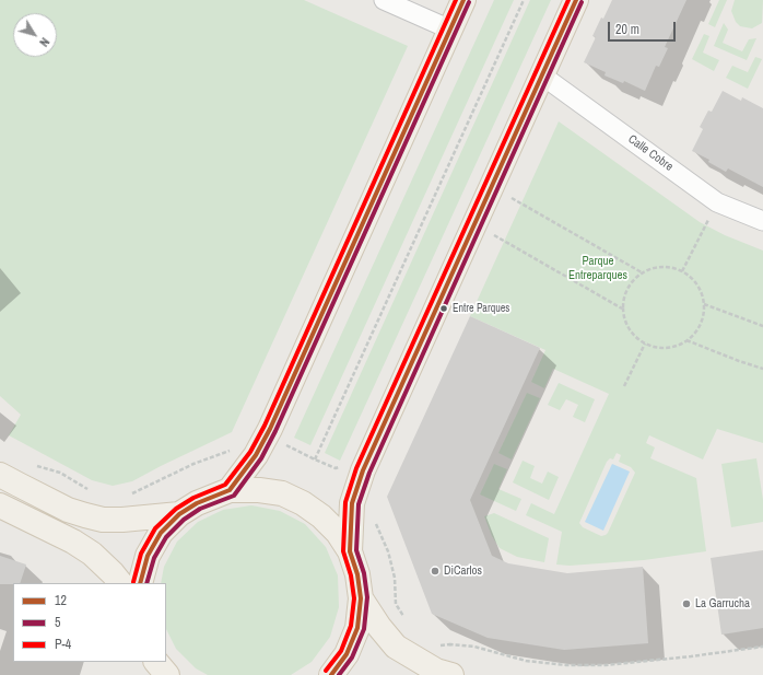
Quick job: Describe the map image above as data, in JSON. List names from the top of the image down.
{
  "streets": {
    "street": ["Calle Cobre"]
  },
  "parks": ["Parque Entreparques"],
  "places": ["Entre Parques", "DiCarlos", "La Garrucha"],
  "lines": ["transit line 12", "transit line P-4", "transit line 5"],
  "legend": ["12", "5", "P-4"],
  "scale_bar": "20 m",
  "north": "bottom right"
}
